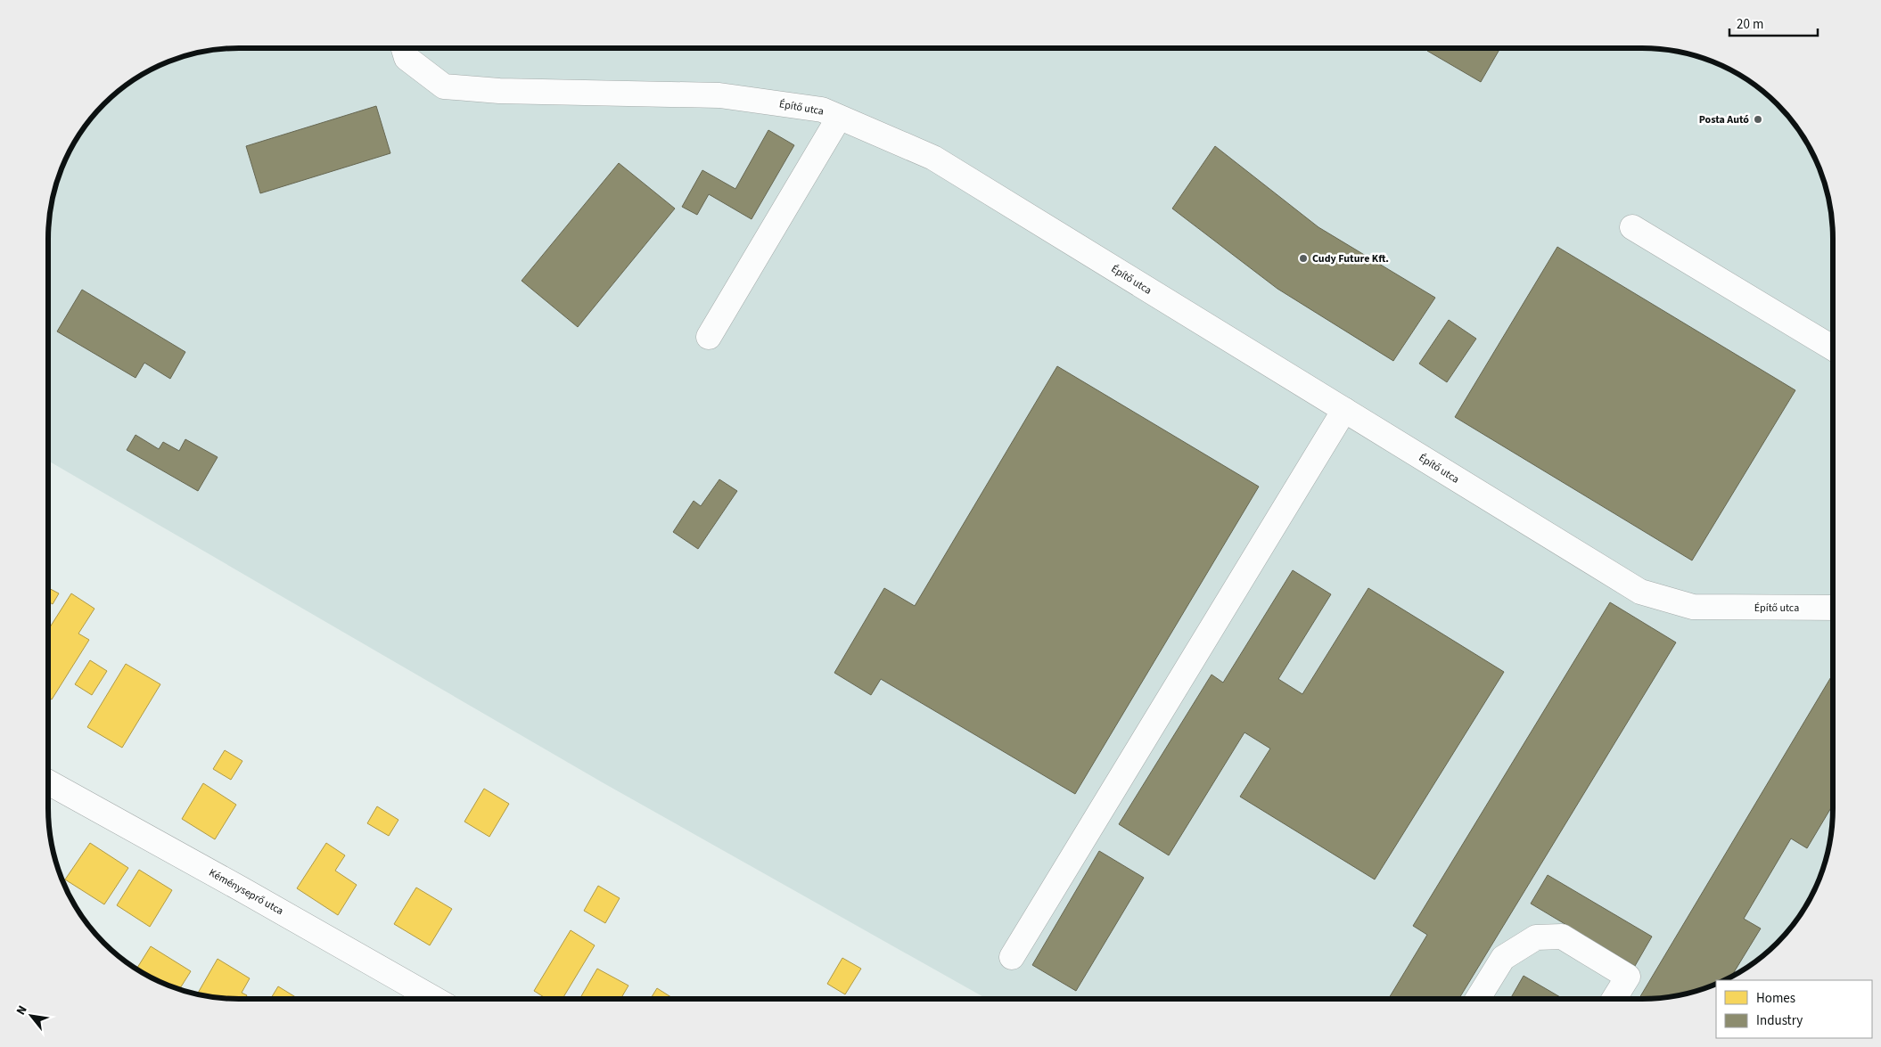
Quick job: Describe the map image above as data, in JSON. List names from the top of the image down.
{
  "streets": {
    "street": ["Építő utca", "Kéményseprő utca"]
  },
  "places": ["Posta Autó", "Cudy Future Kft."],
  "legend": ["Homes", "Industry"],
  "scale_bar": "20 m",
  "north": "top left"
}
